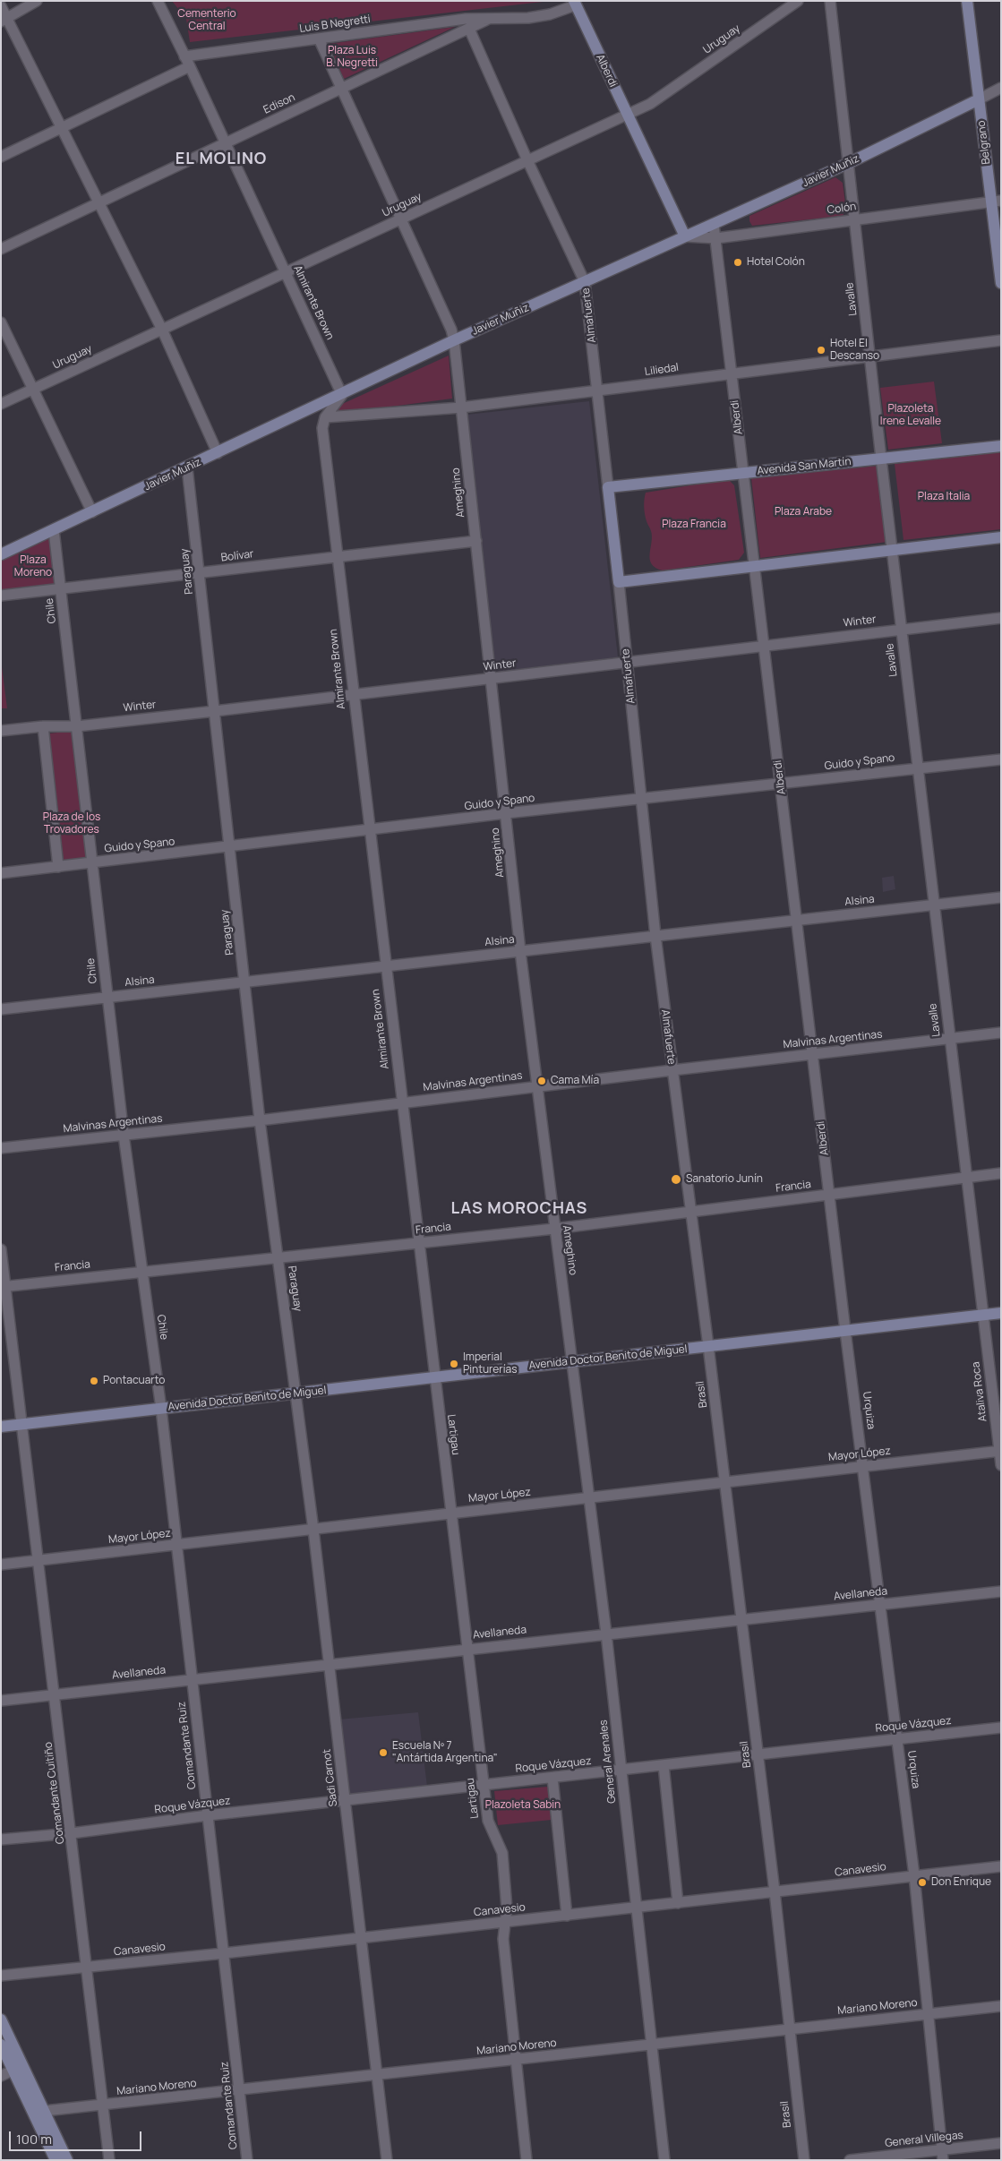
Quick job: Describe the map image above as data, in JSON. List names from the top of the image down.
{
  "streets": {
    "main road": [
      "Alberdi",
      "Belgrano",
      "Javier Muñiz",
      "Almafuerte",
      "Avenida San Martín",
      "Avenida Doctor Benito de Miguel"
    ],
    "street": [
      "Luis B Negretti",
      "Uruguay",
      "Edison",
      "Colón",
      "Lavalle",
      "Almirante Brown",
      "Liliedal",
      "Ameghino",
      "Bolívar",
      "Paraguay",
      "Chile",
      "Winter",
      "Guido y Spano",
      "Alsina",
      "Malvinas Argentinas",
      "Francia",
      "Ataliva Roca",
      "Brasil",
      "Urquiza",
      "Lartigau",
      "Mayor López",
      "Avellaneda",
      "Roque Vázquez",
      "Comandante Ruiz",
      "General Arenales",
      "Sadi Carnot",
      "Comandante Cuitiño",
      "Canavesio",
      "Mariano Moreno",
      "General Villegas"
    ]
  },
  "crossings": [
    ["Luis B Negretti", "Edison"],
    ["Luis B Negretti", "Almirante Brown"],
    ["Luis B Negretti", "Ameghino"],
    ["Uruguay", "Alberdi"],
    ["Uruguay", "Almirante Brown"],
    ["Uruguay", "Almafuerte"],
    ["Uruguay", "Ameghino"],
    ["Alberdi", "Edison"],
    ["Alberdi", "Javier Muñiz"],
    ["Alberdi", "Colón"],
    ["Alberdi", "Liliedal"],
    ["Alberdi", "Avenida San Martín"],
    ["Alberdi", "Winter"],
    ["Alberdi", "Guido y Spano"],
    ["Alberdi", "Alsina"],
    ["Alberdi", "Malvinas Argentinas"],
    ["Alberdi", "Francia"],
    ["Alberdi", "Avenida Doctor Benito de Miguel"],
    ["Alberdi", "Urquiza"],
    ["Edison", "Almirante Brown"],
    ["Edison", "Almafuerte"],
    ["Edison", "Ameghino"],
    ["Belgrano", "Javier Muñiz"],
    ["Belgrano", "Colón"],
    ["Javier Muñiz", "Colón"],
    ["Javier Muñiz", "Lavalle"],
    ["Javier Muñiz", "Almirante Brown"],
    ["Javier Muñiz", "Almafuerte"],
    ["Javier Muñiz", "Ameghino"],
    ["Javier Muñiz", "Paraguay"],
    ["Javier Muñiz", "Chile"],
    ["Colón", "Lavalle"],
    ["Lavalle", "Liliedal"],
    ["Lavalle", "Avenida San Martín"],
    ["Lavalle", "Winter"],
    ["Lavalle", "Guido y Spano"],
    ["Lavalle", "Alsina"],
    ["Lavalle", "Malvinas Argentinas"],
    ["Lavalle", "Francia"],
    ["Lavalle", "Avenida Doctor Benito de Miguel"],
    ["Lavalle", "Ataliva Roca"],
    ["Almirante Brown", "Liliedal"],
    ["Almirante Brown", "Bolívar"],
    ["Almirante Brown", "Winter"],
    ["Almirante Brown", "Guido y Spano"],
    ["Almirante Brown", "Alsina"],
    ["Almirante Brown", "Malvinas Argentinas"],
    ["Almirante Brown", "Francia"],
    ["Almirante Brown", "Avenida Doctor Benito de Miguel"],
    ["Almirante Brown", "Lartigau"],
    ["Almafuerte", "Liliedal"],
    ["Almafuerte", "Avenida San Martín"],
    ["Almafuerte", "Winter"],
    ["Almafuerte", "Guido y Spano"],
    ["Almafuerte", "Alsina"],
    ["Almafuerte", "Malvinas Argentinas"],
    ["Almafuerte", "Francia"],
    ["Almafuerte", "Avenida Doctor Benito de Miguel"],
    ["Almafuerte", "Brasil"],
    ["Liliedal", "Ameghino"],
    ["Ameghino", "Bolívar"],
    ["Ameghino", "Winter"],
    ["Ameghino", "Guido y Spano"],
    ["Ameghino", "Alsina"],
    ["Ameghino", "Malvinas Argentinas"],
    ["Ameghino", "Francia"],
    ["Ameghino", "Avenida Doctor Benito de Miguel"],
    ["Ameghino", "General Arenales"],
    ["Bolívar", "Paraguay"],
    ["Bolívar", "Chile"],
    ["Paraguay", "Winter"],
    ["Paraguay", "Guido y Spano"],
    ["Paraguay", "Alsina"],
    ["Paraguay", "Malvinas Argentinas"],
    ["Paraguay", "Francia"],
    ["Paraguay", "Avenida Doctor Benito de Miguel"],
    ["Paraguay", "Sadi Carnot"],
    ["Chile", "Winter"],
    ["Chile", "Guido y Spano"],
    ["Chile", "Alsina"],
    ["Chile", "Malvinas Argentinas"],
    ["Chile", "Francia"],
    ["Chile", "Avenida Doctor Benito de Miguel"],
    ["Chile", "Comandante Ruiz"],
    ["Francia", "Comandante Cuitiño"],
    ["Avenida Doctor Benito de Miguel", "Ataliva Roca"],
    ["Avenida Doctor Benito de Miguel", "Brasil"],
    ["Avenida Doctor Benito de Miguel", "Urquiza"],
    ["Avenida Doctor Benito de Miguel", "Lartigau"],
    ["Avenida Doctor Benito de Miguel", "Comandante Ruiz"],
    ["Avenida Doctor Benito de Miguel", "General Arenales"],
    ["Avenida Doctor Benito de Miguel", "Sadi Carnot"],
    ["Avenida Doctor Benito de Miguel", "Comandante Cuitiño"],
    ["Ataliva Roca", "Mayor López"],
    ["Brasil", "Mayor López"],
    ["Brasil", "Avellaneda"],
    ["Brasil", "Roque Vázquez"],
    ["Brasil", "Canavesio"],
    ["Brasil", "Mariano Moreno"],
    ["Urquiza", "Mayor López"],
    ["Urquiza", "Avellaneda"],
    ["Urquiza", "Roque Vázquez"],
    ["Urquiza", "Canavesio"],
    ["Urquiza", "Mariano Moreno"],
    ["Urquiza", "General Villegas"],
    ["Lartigau", "Mayor López"],
    ["Lartigau", "Avellaneda"],
    ["Lartigau", "Roque Vázquez"],
    ["Lartigau", "Canavesio"],
    ["Lartigau", "Mariano Moreno"],
    ["Mayor López", "Comandante Ruiz"],
    ["Mayor López", "General Arenales"],
    ["Mayor López", "Sadi Carnot"],
    ["Mayor López", "Comandante Cuitiño"],
    ["Avellaneda", "Comandante Ruiz"],
    ["Avellaneda", "General Arenales"],
    ["Avellaneda", "Sadi Carnot"],
    ["Avellaneda", "Comandante Cuitiño"],
    ["Roque Vázquez", "Comandante Ruiz"],
    ["Roque Vázquez", "General Arenales"],
    ["Roque Vázquez", "Sadi Carnot"],
    ["Roque Vázquez", "Comandante Cuitiño"],
    ["Comandante Ruiz", "Canavesio"],
    ["Comandante Ruiz", "Mariano Moreno"],
    ["General Arenales", "Canavesio"],
    ["General Arenales", "Mariano Moreno"],
    ["Sadi Carnot", "Canavesio"],
    ["Sadi Carnot", "Mariano Moreno"],
    ["Comandante Cuitiño", "Canavesio"],
    ["Comandante Cuitiño", "Mariano Moreno"]
  ],
  "districts": ["EL MOLINO", "LAS MOROCHAS"],
  "parks": [
    "Cementerio Central",
    "Plaza Luis B. Negretti",
    "Plazoleta Irene Levalle",
    "Plaza Italia",
    "Plaza Arabe",
    "Plaza Francia",
    "Plaza Moreno",
    "Plaza de los Trovadores",
    "Plazoleta Sabin"
  ],
  "places": [
    "Hotel Colón",
    "Hotel El Descanso",
    "Cama Mía",
    "Sanatorio Junín",
    "Imperial Pinturerías",
    "Pontacuarto",
    "Escuela Nº 7 \"Antártida Argentina\"",
    "Don Enrique"
  ],
  "scale_bar": "100 m"
}
